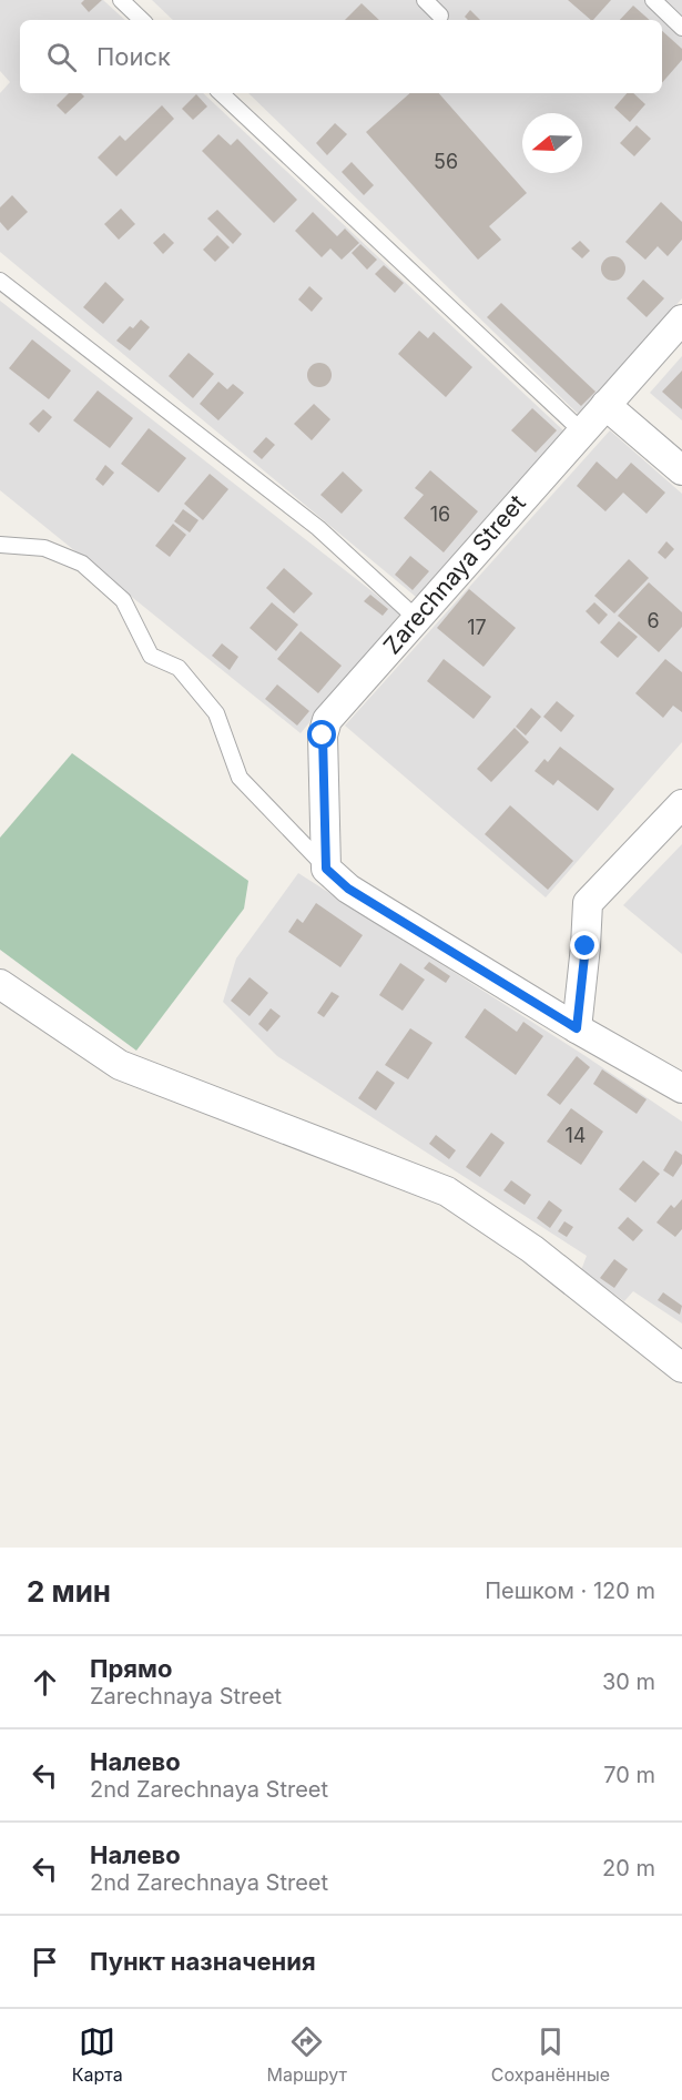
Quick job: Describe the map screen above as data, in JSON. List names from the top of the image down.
{
  "streets": {
    "street": ["Zarechnaya Street"]
  },
  "house_numbers": [
    "56",
    "16",
    "6",
    "17",
    "14"
  ],
  "north": "left",
  "page": {
    "search": "Поиск",
    "heading": ["2 мин", "Пешком · 120 m"],
    "list": [
      ["Прямо", "Zarechnaya Street", "30 m"],
      ["Налево", "2nd Zarechnaya Street", "70 m"],
      ["Налево", "2nd Zarechnaya Street", "20 m"],
      "Пункт назначения"
    ],
    "nav": ["Карта", "Маршрут", "Сохранённые"]
  }
}
